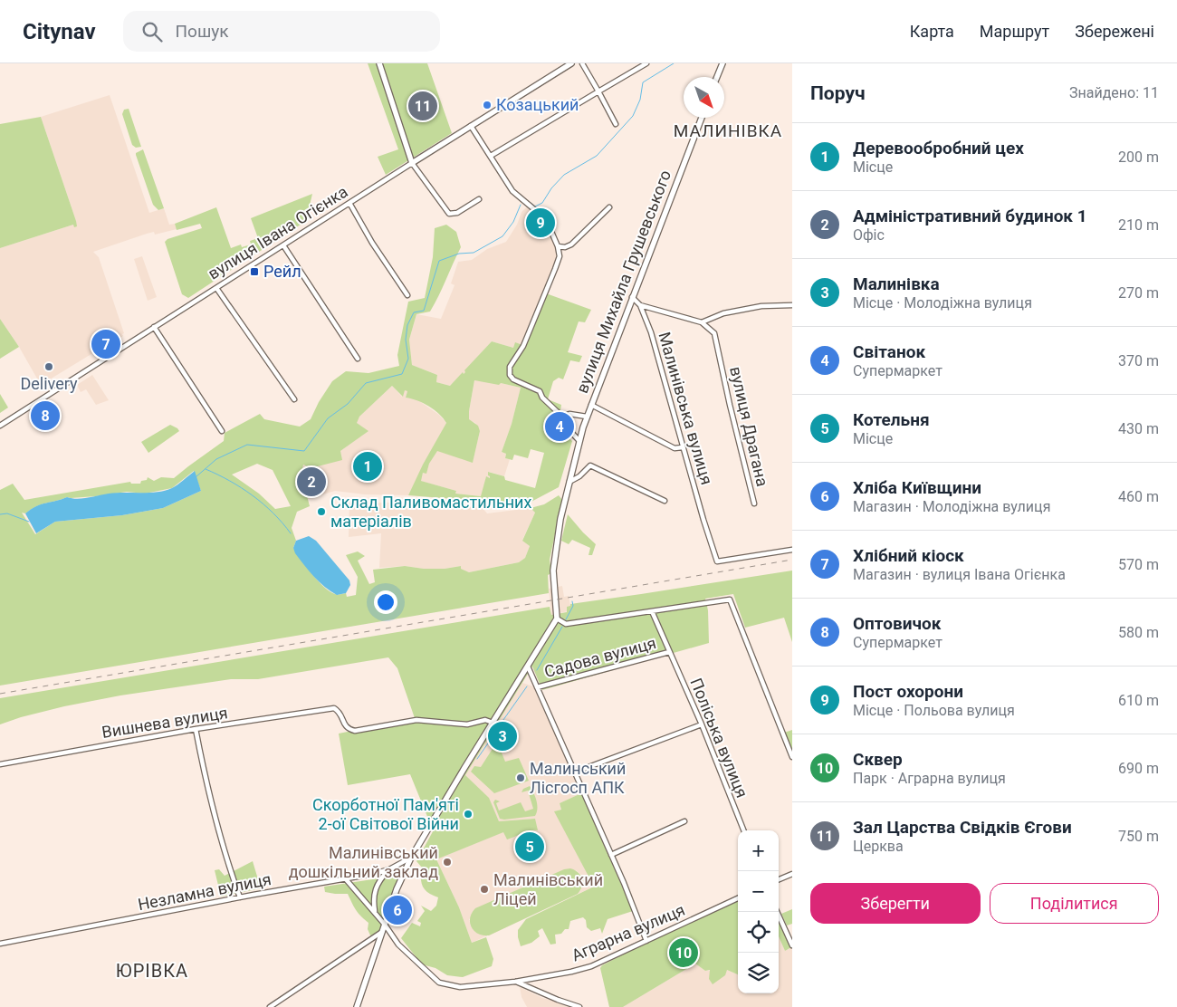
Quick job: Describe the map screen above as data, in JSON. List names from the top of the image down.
{
  "streets": {
    "street": [
      "вулиця Івана Огієнка",
      "вулиця Михайла Грушевського",
      "Малинівська вулиця",
      "вулиця Драгана",
      "Садова вулиця",
      "Вишнева вулиця",
      "Поліська вулиця",
      "Незламна вулиця",
      "Аграрна вулиця"
    ]
  },
  "crossings": [
    ["Садова вулиця", "Поліська вулиця"],
    ["Незламна вулиця", "Аграрна вулиця"]
  ],
  "districts": ["МАЛИНІВКА", "ЮРІВКА"],
  "places": {
    "other": [
      "Козацький",
      "Delivery",
      "Склад Паливомастильних матеріалів",
      "Малинський Лісгосп АПК",
      "Скорботної Пам'яті 2-ої Світової Війни",
      "Малинівський дошкільний заклад",
      "Малинівський Ліцей"
    ],
    "transit": ["Рейл"]
  },
  "north": "bottom right",
  "page": {
    "header": "Citynav",
    "search": "Пошук",
    "nav": ["Карта", "Маршрут", "Збережені"],
    "heading": ["Поруч", "Знайдено: 11"],
    "pins": [
      "11",
      "9",
      "7",
      "8",
      "4",
      "1",
      "2",
      "3",
      "5",
      "6",
      "10"
    ],
    "list": [
      {
        "mark": "1",
        "name": "Деревообробний цех",
        "note": "Місце",
        "value": "200 m"
      },
      {
        "mark": "2",
        "name": "Адміністративний будинок 1",
        "note": "Офіс",
        "value": "210 m"
      },
      {
        "mark": "3",
        "name": "Малинівка",
        "note": "Місце · Молодіжна вулиця",
        "value": "270 m"
      },
      {
        "mark": "4",
        "name": "Світанок",
        "note": "Супермаркет",
        "value": "370 m"
      },
      {
        "mark": "5",
        "name": "Котельня",
        "note": "Місце",
        "value": "430 m"
      },
      {
        "mark": "6",
        "name": "Хліба Київщини",
        "note": "Магазин · Молодіжна вулиця",
        "value": "460 m"
      },
      {
        "mark": "7",
        "name": "Хлібний кіоск",
        "note": "Магазин · вулиця Івана Огієнка",
        "value": "570 m"
      },
      {
        "mark": "8",
        "name": "Оптовичок",
        "note": "Супермаркет",
        "value": "580 m"
      },
      {
        "mark": "9",
        "name": "Пост охорони",
        "note": "Місце · Польова вулиця",
        "value": "610 m"
      },
      {
        "mark": "10",
        "name": "Сквер",
        "note": "Парк · Аграрна вулиця",
        "value": "690 m"
      },
      {
        "mark": "11",
        "name": "Зал Царства Свідків Єгови",
        "note": "Церква",
        "value": "750 m"
      }
    ],
    "map_buttons": ["+", "−"],
    "buttons": ["Зберегти", "Поділитися"]
  }
}
